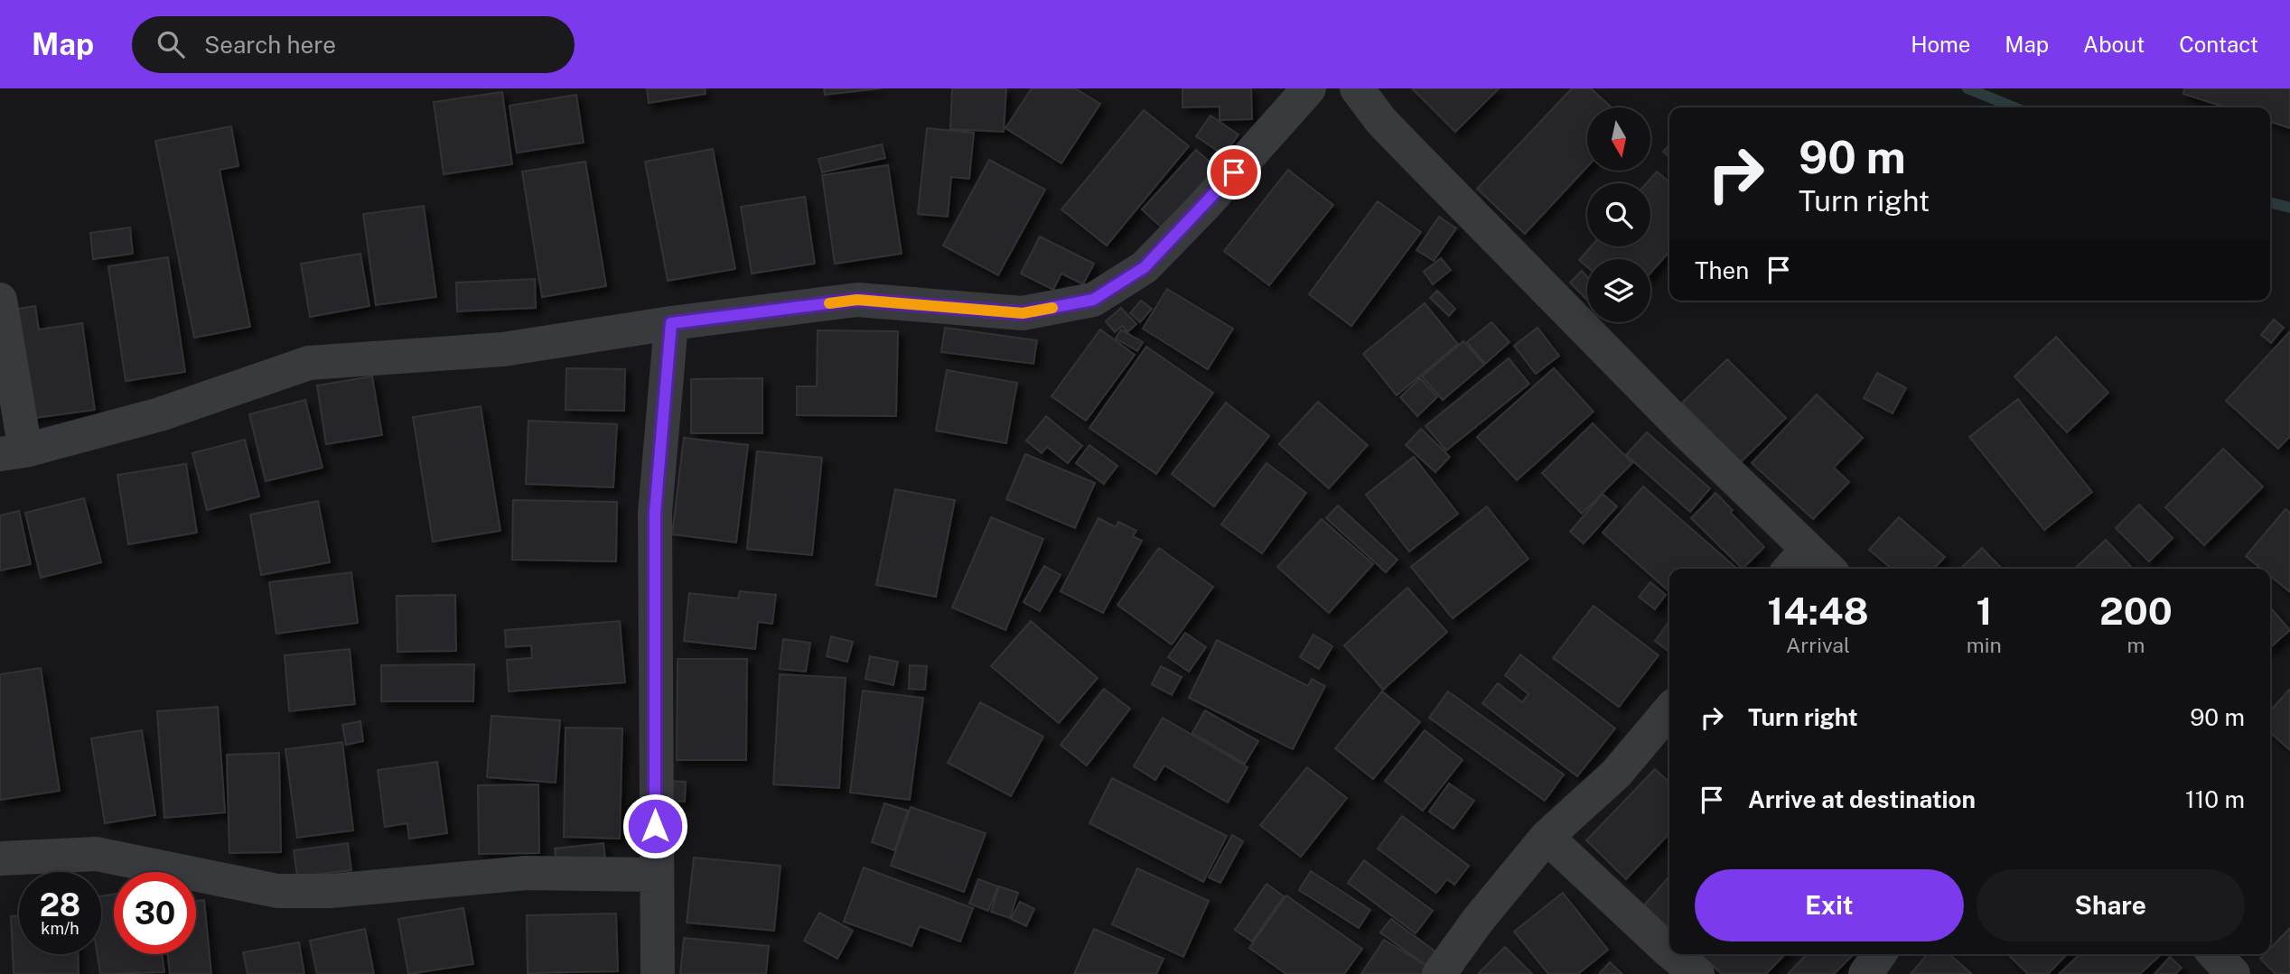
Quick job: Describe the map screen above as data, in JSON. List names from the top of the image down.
{
  "north": "bottom",
  "page": {
    "header": "Map",
    "search": "Search here",
    "nav": [
      "Home",
      "Map",
      "About",
      "Contact"
    ],
    "turn": ["90 m", "Turn right"],
    "then": "Then",
    "eta": [
      "14:48",
      "Arrival",
      "1",
      "min",
      "200",
      "m"
    ],
    "list": [
      {
        "name": "Turn right",
        "value": "90 m"
      },
      {
        "name": "Arrive at destination",
        "value": "110 m"
      }
    ],
    "buttons": ["Exit", "Share"],
    "speed": "28 km/h",
    "limit": "30"
  }
}
